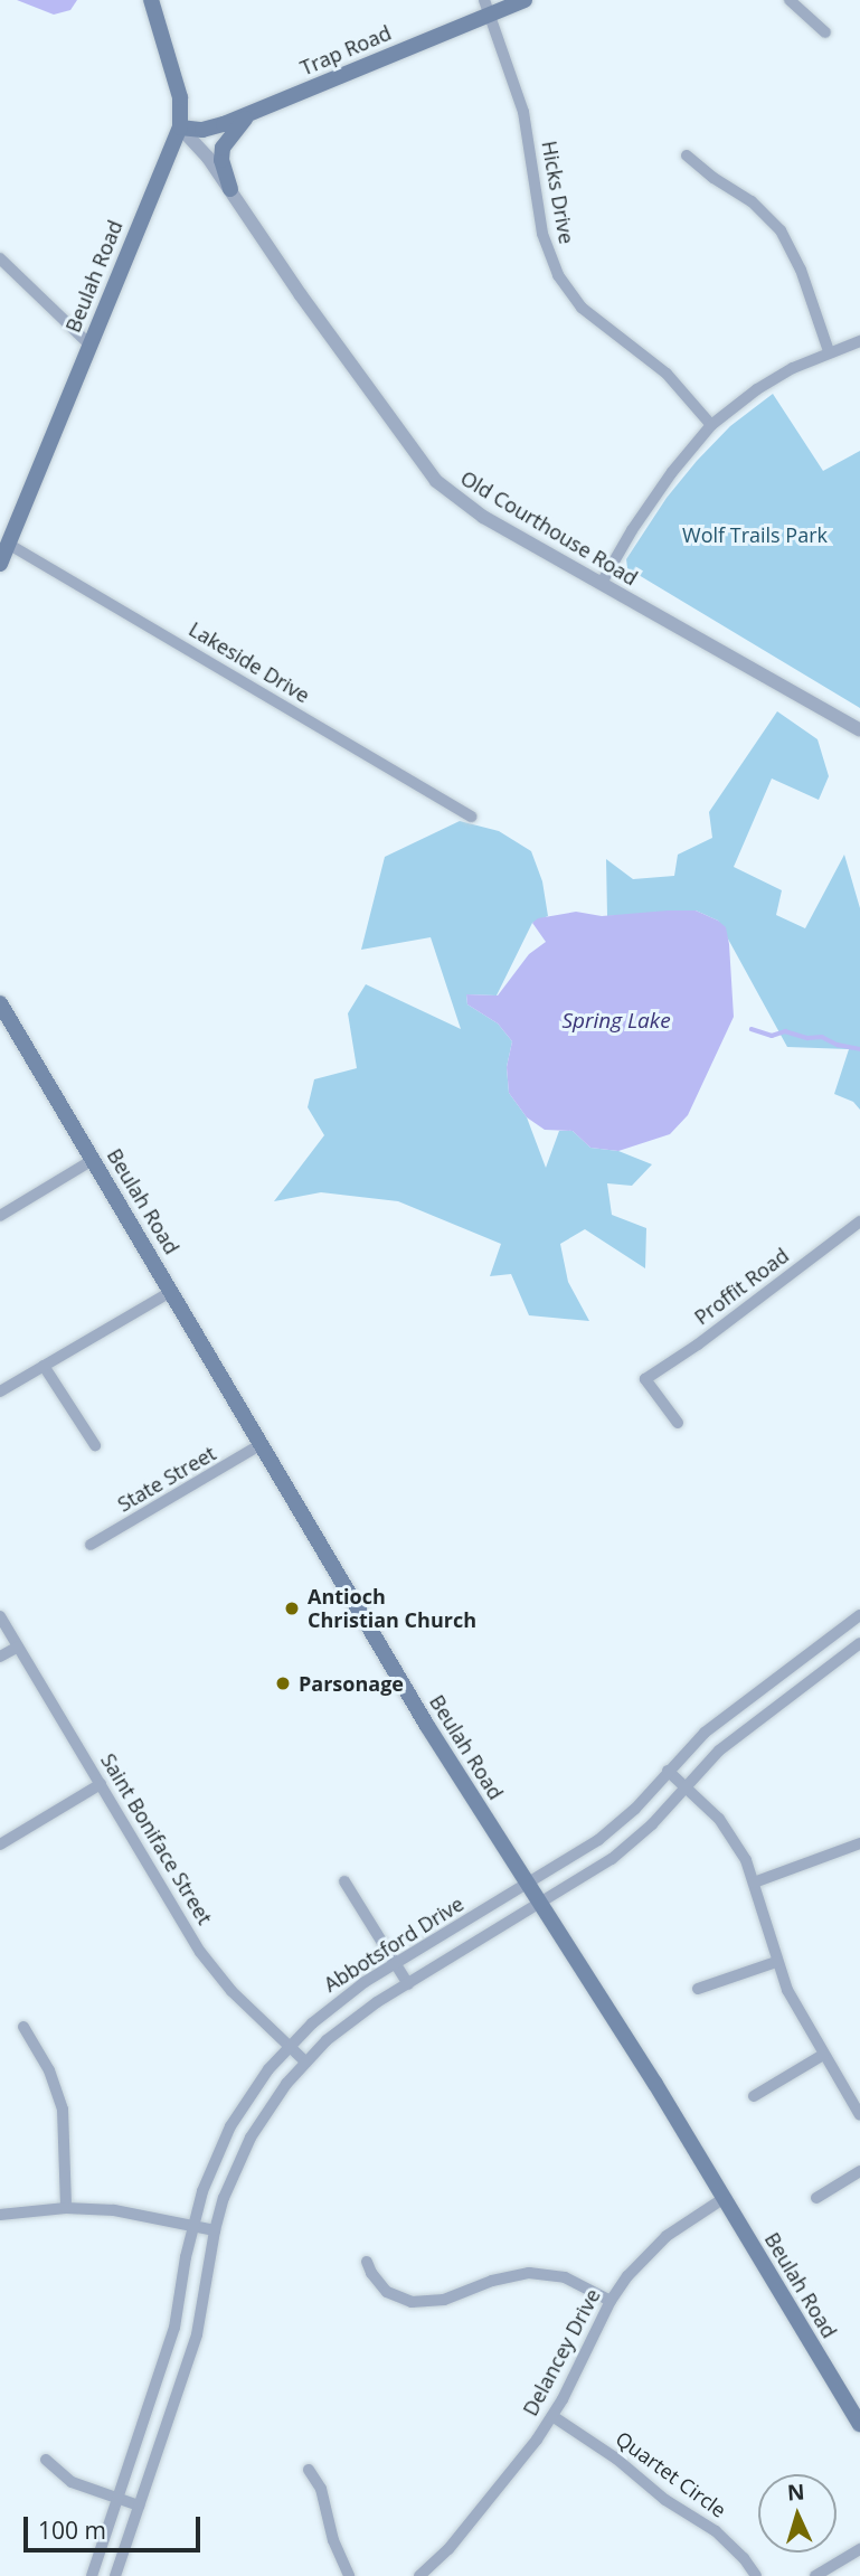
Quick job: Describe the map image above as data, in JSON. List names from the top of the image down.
{
  "streets": {
    "main road": ["Trap Road", "Beulah Road"],
    "street": [
      "Hicks Drive",
      "Old Courthouse Road",
      "Lakeside Drive",
      "Proffit Road",
      "State Street",
      "Saint Boniface Street",
      "Abbotsford Drive",
      "Delancey Drive",
      "Quartet Circle"
    ]
  },
  "crossings": [
    ["Trap Road", "Hicks Drive"],
    ["Trap Road", "Beulah Road"],
    ["Trap Road", "Old Courthouse Road"],
    ["Beulah Road", "Old Courthouse Road"],
    ["Beulah Road", "Lakeside Drive"],
    ["Beulah Road", "State Street"],
    ["Beulah Road", "Abbotsford Drive"],
    ["Beulah Road", "Delancey Drive"],
    ["Saint Boniface Street", "Abbotsford Drive"],
    ["Delancey Drive", "Quartet Circle"]
  ],
  "water": ["Spring Lake"],
  "parks": ["Wolf Trails Park"],
  "places": ["Antioch Christian Church", "Parsonage"],
  "scale_bar": "100 m",
  "north": "top"
}
